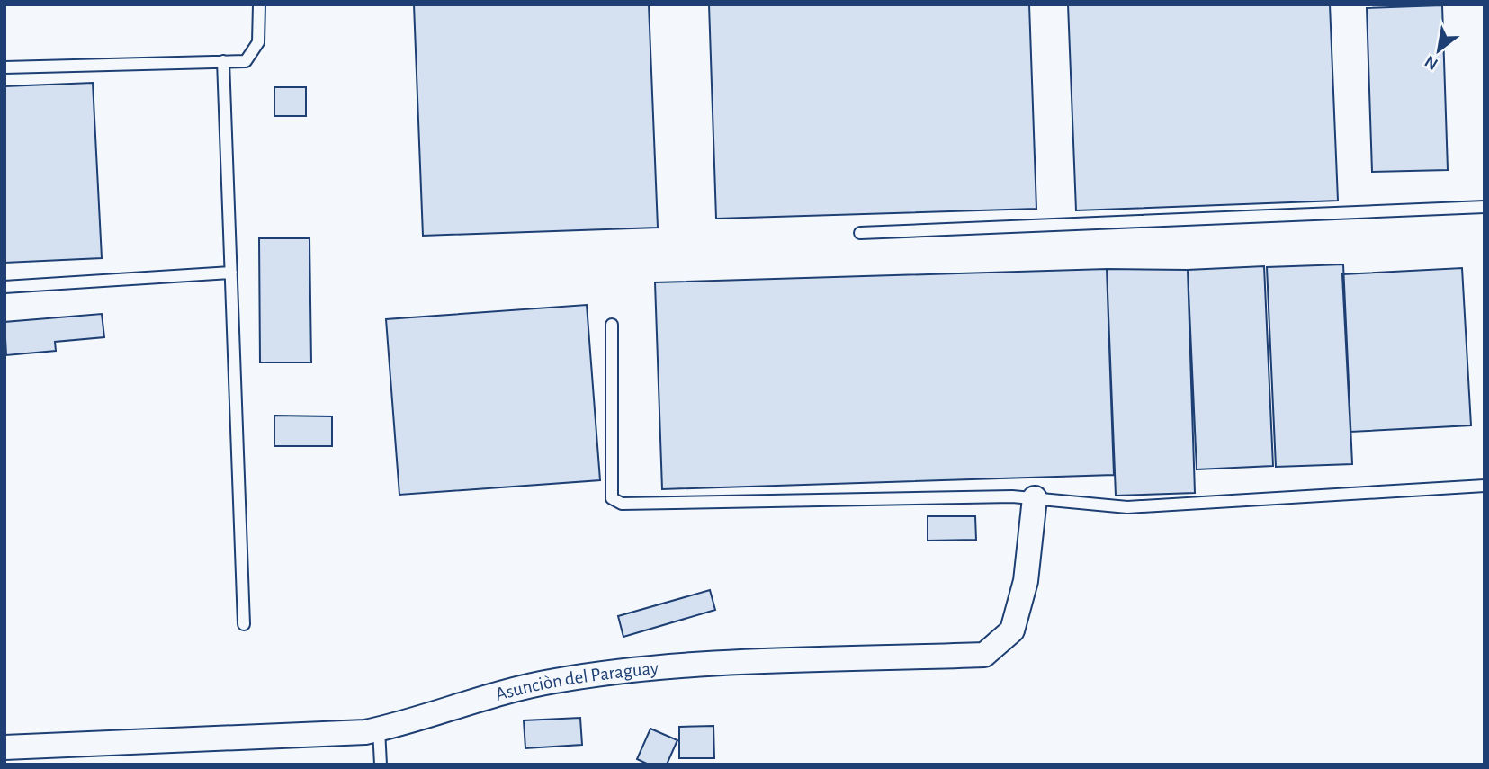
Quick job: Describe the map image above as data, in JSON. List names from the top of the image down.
{
  "streets": {
    "street": ["Asunciòn del Paraguay"]
  },
  "north": "bottom left"
}
